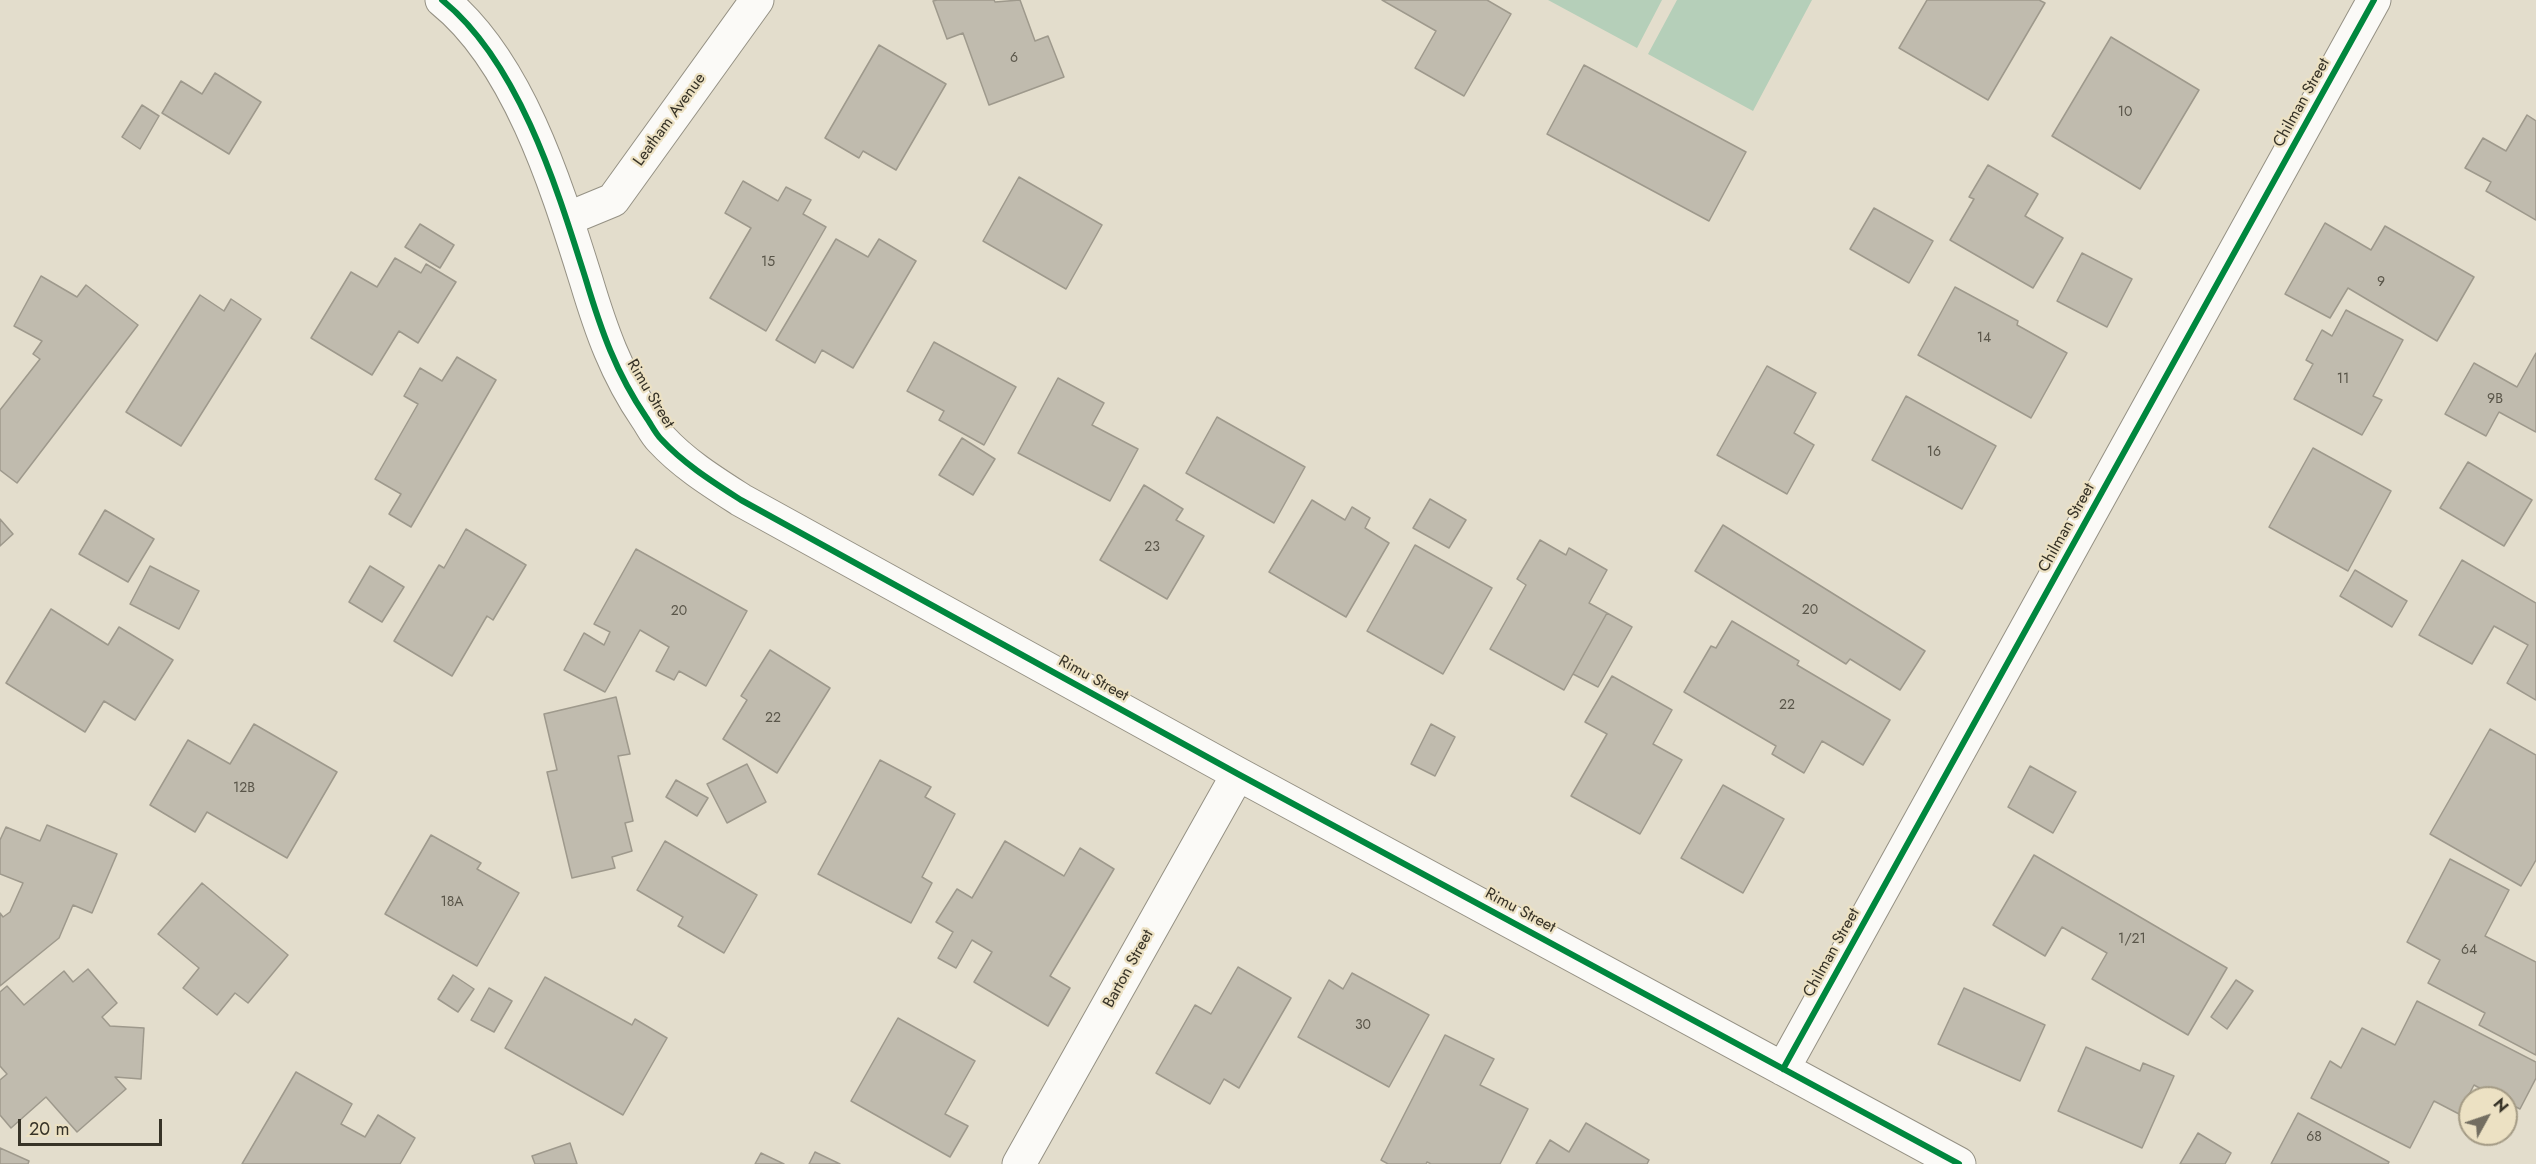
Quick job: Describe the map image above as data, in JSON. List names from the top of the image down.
{
  "streets": {
    "street": [
      "Chilman Street",
      "Leatham Avenue",
      "Rimu Street",
      "Barton Street"
    ]
  },
  "crossings": [
    ["Chilman Street", "Rimu Street"],
    ["Leatham Avenue", "Rimu Street"],
    ["Rimu Street", "Barton Street"]
  ],
  "house_numbers": [
    "6",
    "10",
    "15",
    "9",
    "14",
    "11",
    "9B",
    "16",
    "23",
    "20",
    "20",
    "22",
    "22",
    "12B",
    "18A",
    "1/21",
    "64",
    "30",
    "68"
  ],
  "scale_bar": "20 m",
  "north": "top right"
}
